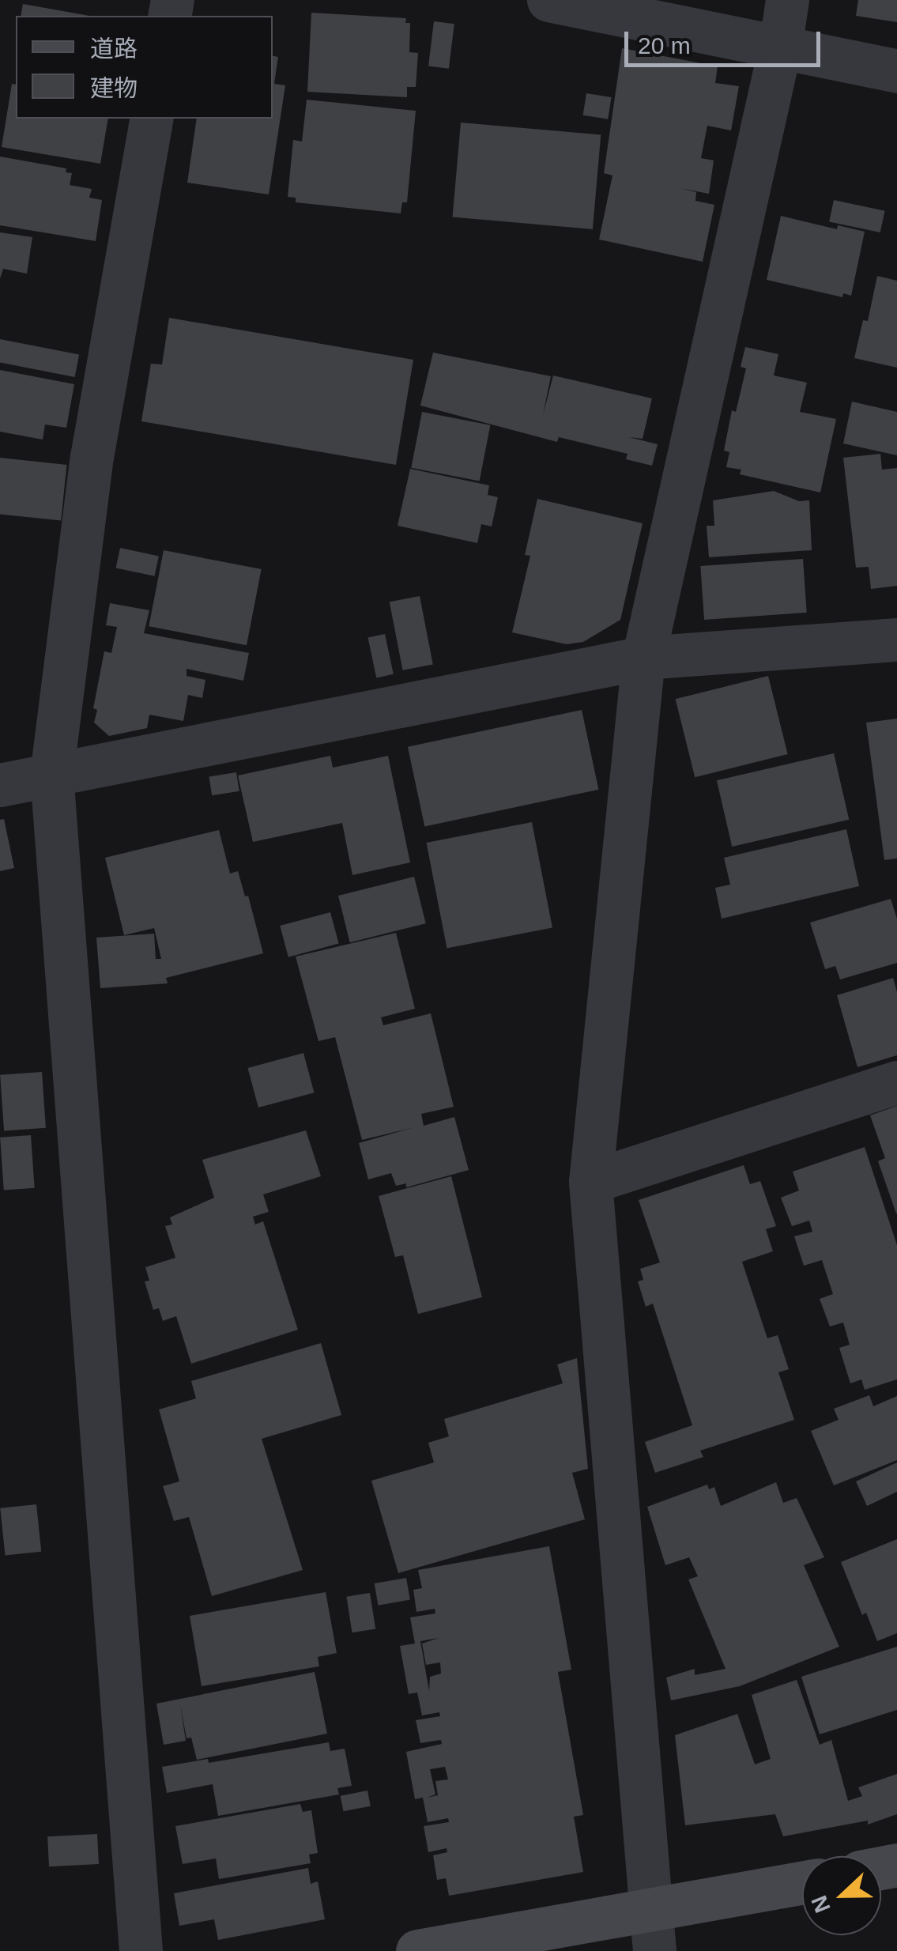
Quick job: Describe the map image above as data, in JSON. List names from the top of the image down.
{
  "legend": ["道路", "建物"],
  "scale_bar": "20 m",
  "north": "left"
}
